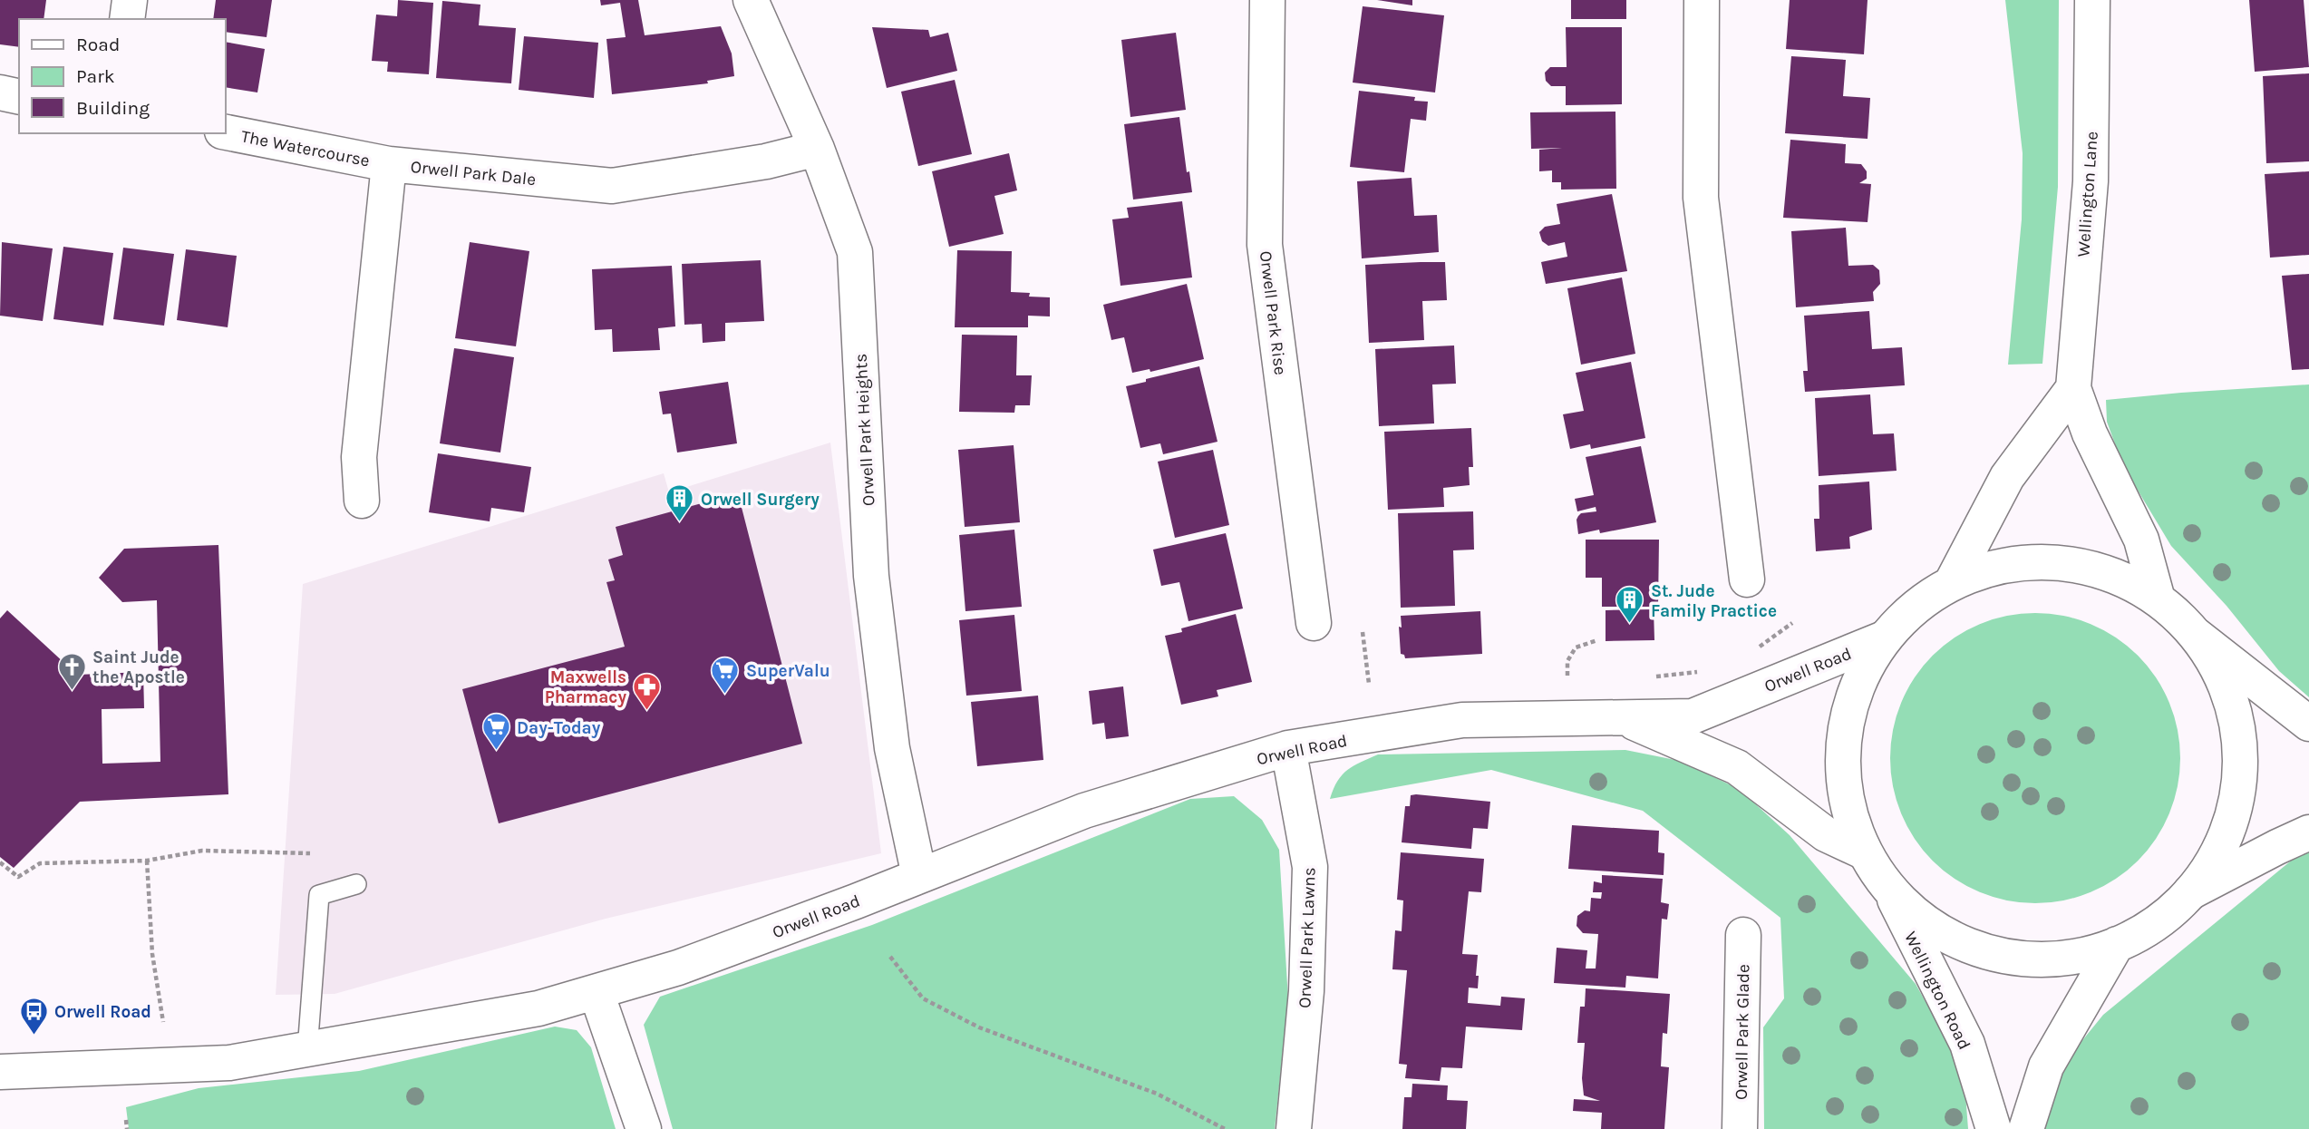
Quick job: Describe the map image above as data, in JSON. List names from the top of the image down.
{
  "streets": {
    "street": [
      "The Watercourse",
      "Orwell Park Dale",
      "Wellington Lane",
      "Orwell Park Rise",
      "Orwell Park Heights",
      "Orwell Road",
      "Orwell Park Lawns",
      "Wellington Road",
      "Orwell Park Glade"
    ]
  },
  "crossings": [
    ["The Watercourse", "Orwell Park Dale"],
    ["Orwell Park Dale", "Orwell Park Heights"],
    ["Orwell Park Heights", "Orwell Road"],
    ["Orwell Road", "Orwell Park Lawns"]
  ],
  "places": {
    "building": ["Orwell Surgery", "St. Jude Family Practice"],
    "church": ["Saint Jude the Apostle"],
    "supermarket": ["SuperValu", "Day-Today"],
    "pharmacy": ["Maxwells Pharmacy"],
    "bus stop": ["Orwell Road"]
  },
  "legend": ["Road", "Park", "Building"]
}
